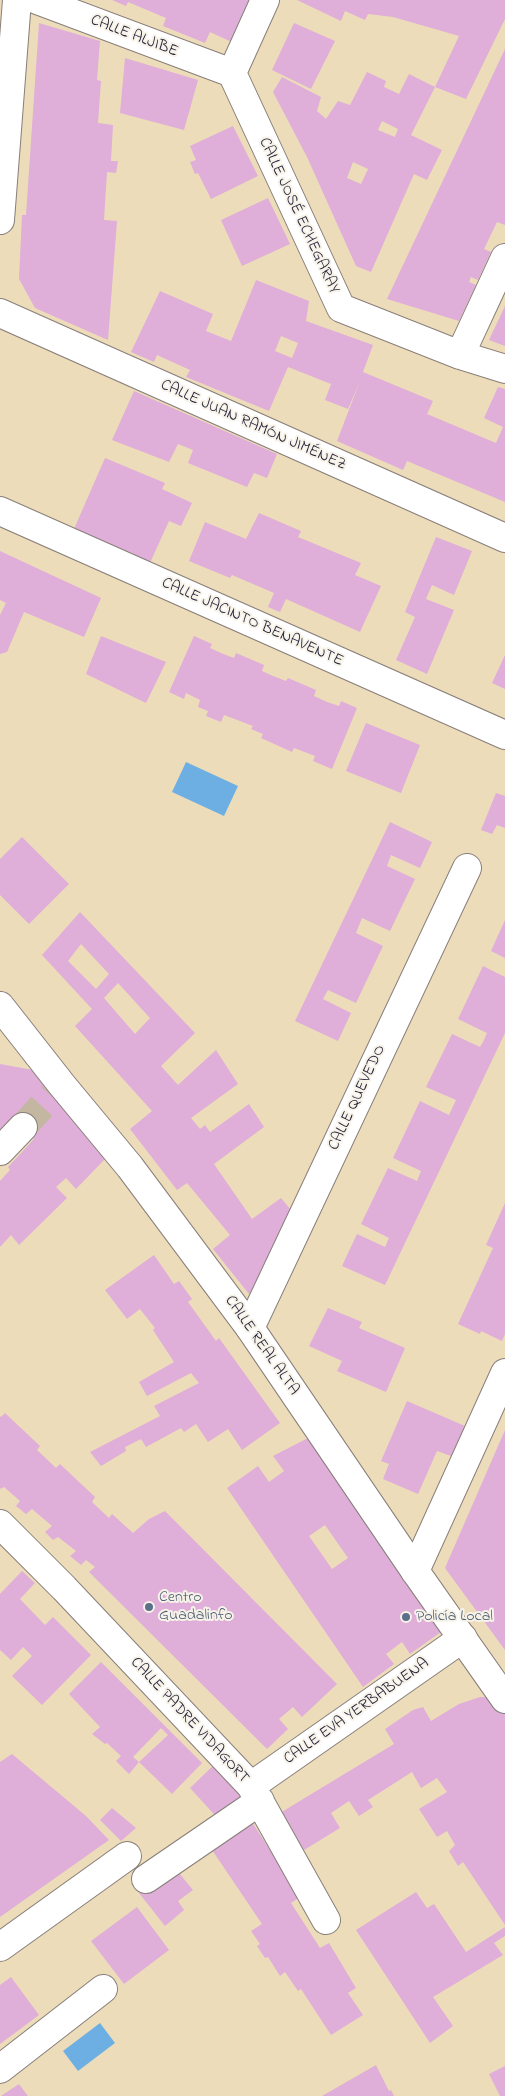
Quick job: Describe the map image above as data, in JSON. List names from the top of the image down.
{
  "streets": {
    "street": [
      "CALLE ALJIBE",
      "CALLE JOSÉ ECHEGARAY",
      "CALLE JUAN RAMÓN JIMÉNEZ",
      "CALLE JACINTO BENAVENTE",
      "CALLE QUEVEDO",
      "CALLE REAL ALTA",
      "CALLE EVA YERBABUENA",
      "CALLE PADRE VIDAGORT"
    ]
  },
  "crossings": [
    ["CALLE ALJIBE", "CALLE JOSÉ ECHEGARAY"],
    ["CALLE QUEVEDO", "CALLE REAL ALTA"],
    ["CALLE REAL ALTA", "CALLE EVA YERBABUENA"],
    ["CALLE EVA YERBABUENA", "CALLE PADRE VIDAGORT"]
  ],
  "places": ["Centro Guadalinfo", "Policía Local"]
}
